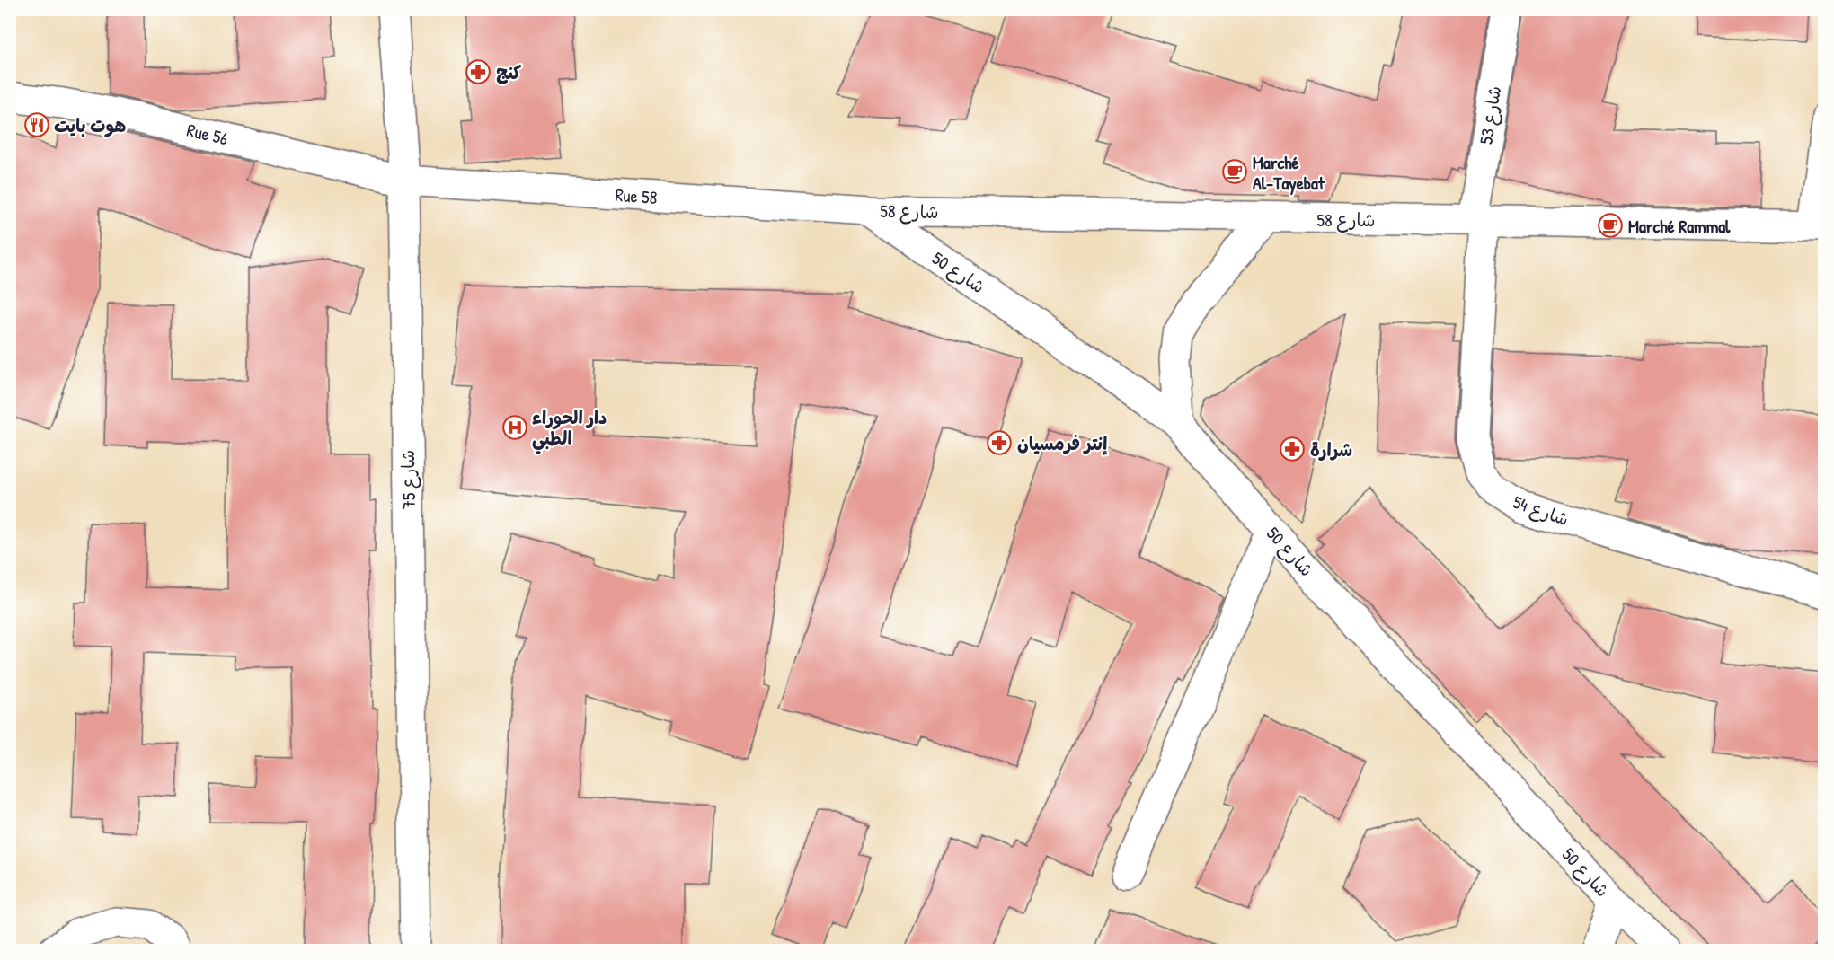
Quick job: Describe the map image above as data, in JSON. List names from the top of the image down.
{
  "streets": {
    "street": [
      "شارع 53",
      "Rue 56",
      "Rue 58",
      "شارع 58",
      "شارع 50",
      "شارع 75",
      "شارع 54"
    ]
  },
  "crossings": [
    ["شارع 53", "شارع 58"],
    ["شارع 53", "شارع 54"],
    ["Rue 56", "Rue 58"],
    ["Rue 56", "شارع 75"],
    ["Rue 58", "شارع 58"],
    ["Rue 58", "شارع 50"],
    ["Rue 58", "شارع 75"],
    ["شارع 58", "شارع 50"],
    ["شارع 58", "شارع 54"]
  ],
  "places": {
    "pharmacy": ["كنج", "إنتر فرمسيان", "شرارة"],
    "restaurant": ["هوت بايت"],
    "cafe": ["Marché Al-Tayebat", "Marché Rammal"],
    "hospital": ["دار الحوراء الطبي"]
  }
}
